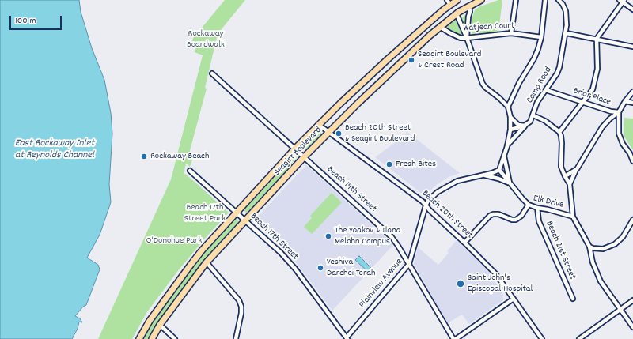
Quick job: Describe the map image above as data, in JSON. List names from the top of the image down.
{
  "streets": {
    "main road": ["Seagirt Boulevard"],
    "street": [
      "Watjean Court",
      "Camp Road",
      "Briar Place",
      "Beach 19th Street",
      "Elk Drive",
      "Beach 20th Street",
      "Beach 17th Street",
      "Beach 21st Street",
      "Plainview Avenue"
    ]
  },
  "crossings": [
    ["Watjean Court", "Seagirt Boulevard"],
    ["Camp Road", "Briar Place"],
    ["Seagirt Boulevard", "Beach 19th Street"],
    ["Seagirt Boulevard", "Beach 20th Street"],
    ["Seagirt Boulevard", "Beach 17th Street"],
    ["Beach 19th Street", "Plainview Avenue"],
    ["Elk Drive", "Beach 20th Street"],
    ["Elk Drive", "Beach 21st Street"],
    ["Beach 20th Street", "Plainview Avenue"],
    ["Beach 17th Street", "Plainview Avenue"]
  ],
  "water": ["East Rockaway Inlet at Reynolds Channel"],
  "parks": ["Rockaway Boardwalk", "Beach 17th Street Park", "O'Donohue Park"],
  "places": [
    "Seagirt Boulevard & Crest Road",
    "Beach 20th Street & Seagirt Boulevard",
    "Rockaway Beach",
    "Fresh Bites",
    "The Yaakov & Ilana Melohn Campus",
    "Yeshiva Darchei Torah",
    "Saint John's Episcopal Hospital"
  ],
  "scale_bar": "100 m"
}
